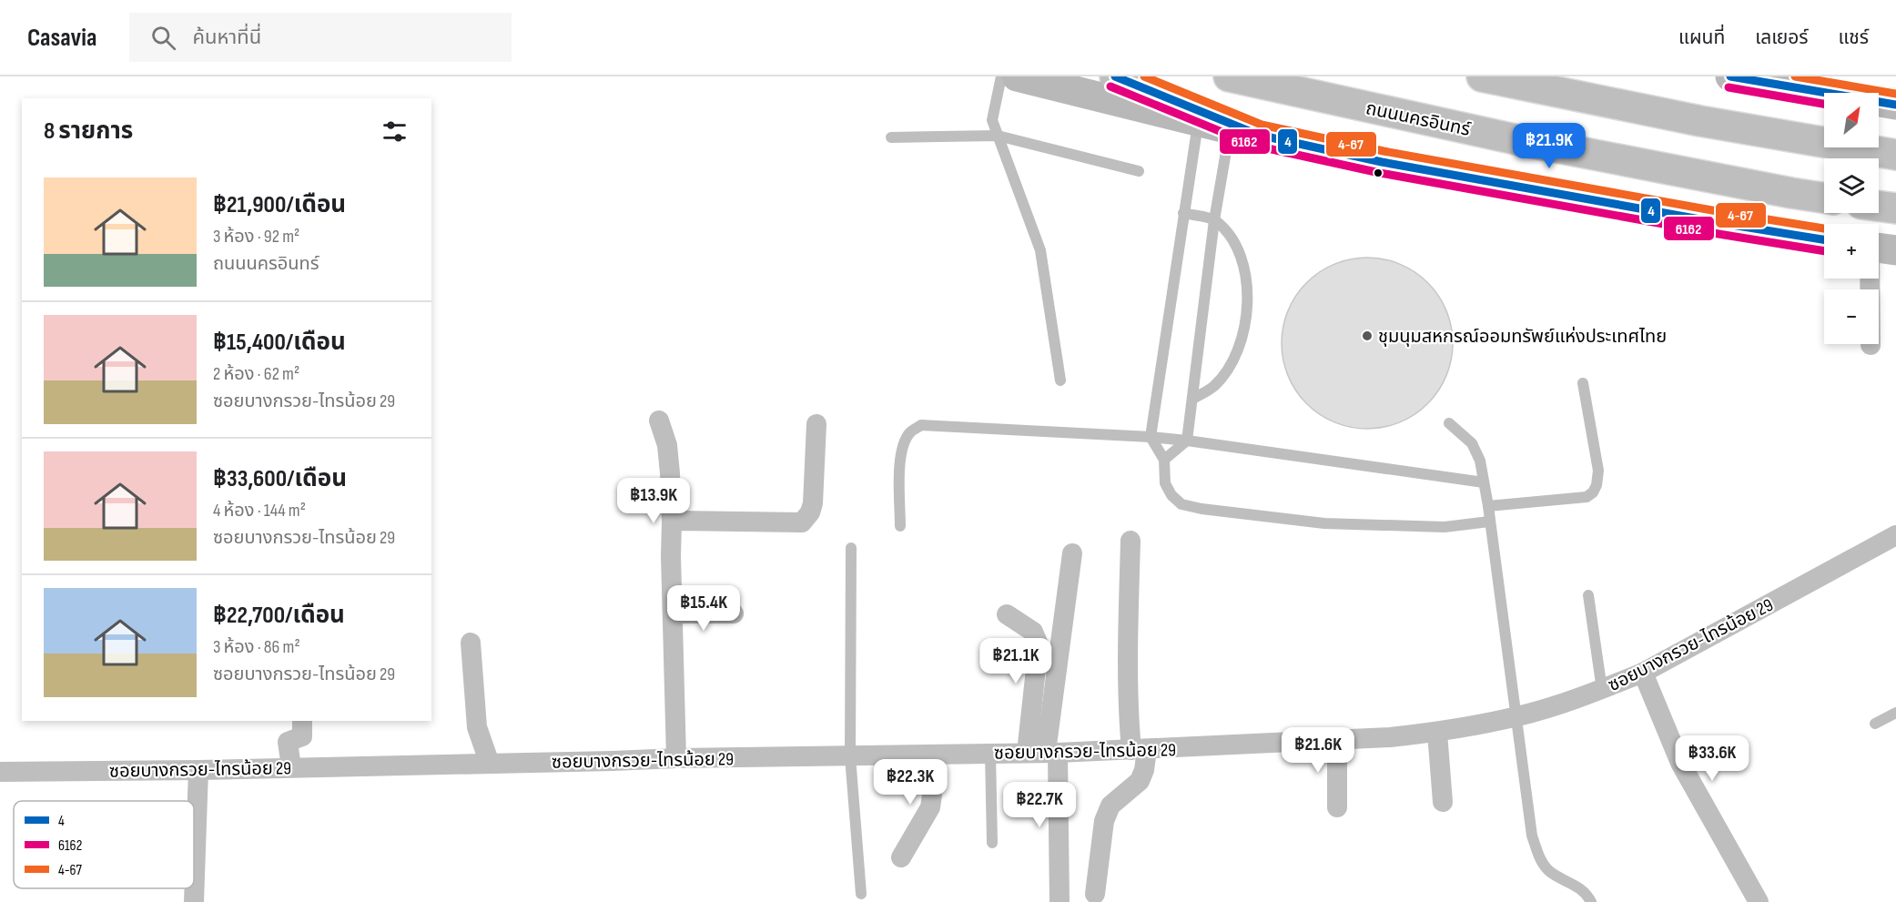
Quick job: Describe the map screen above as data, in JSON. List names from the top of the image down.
{
  "streets": {
    "main road": ["ถนนนครอินทร์"],
    "street": ["ซอยบางกรวย-ไทรน้อย 29"]
  },
  "places": ["ชุมนุมสหกรณ์ออมทรัพย์แห่งประเทศไทย"],
  "lines": ["transit line 4", "transit line 4-67", "transit line 6162"],
  "legend": ["4", "6162", "4-67"],
  "north": "top right",
  "page": {
    "header": "Casavia",
    "search": "ค้นหาที่นี่",
    "nav": ["แผนที่", "เลเยอร์", "แชร์"],
    "map_buttons": ["+", "−"],
    "heading": "8 รายการ",
    "price": [
      "฿21.9K",
      "฿13.9K",
      "฿15.4K",
      "฿21.1K",
      "฿21.6K",
      "฿33.6K",
      "฿22.3K",
      "฿22.7K"
    ],
    "list": [
      {
        "name": "฿21,900/เดือน",
        "note": "3 ห้อง · 92 m² · ถนนนครอินทร์"
      },
      {
        "name": "฿15,400/เดือน",
        "note": "2 ห้อง · 62 m² · ซอยบางกรวย-ไทรน้อย 29"
      },
      {
        "name": "฿33,600/เดือน",
        "note": "4 ห้อง · 144 m² · ซอยบางกรวย-ไทรน้อย 29"
      },
      {
        "name": "฿22,700/เดือน",
        "note": "3 ห้อง · 86 m² · ซอยบางกรวย-ไทรน้อย 29"
      }
    ]
  }
}
